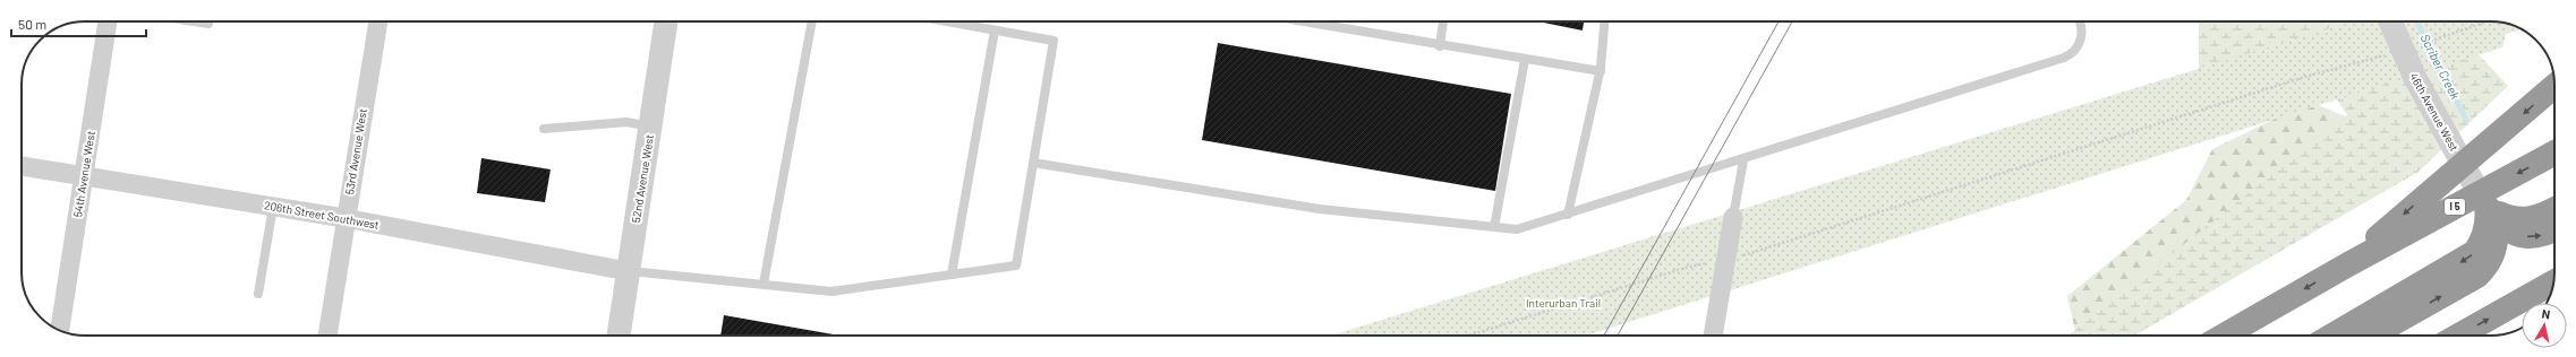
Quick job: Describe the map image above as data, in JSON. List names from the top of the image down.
{
  "streets": {
    "highway": ["I 5"],
    "street": [
      "46th Avenue West",
      "53rd Avenue West",
      "54th Avenue West",
      "52nd Avenue West",
      "206th Street Southwest"
    ]
  },
  "crossings": [
    ["53rd Avenue West", "206th Street Southwest"],
    ["54th Avenue West", "206th Street Southwest"],
    ["52nd Avenue West", "206th Street Southwest"]
  ],
  "water": ["Scriber Creek"],
  "parks": ["Interurban Trail"],
  "scale_bar": "50 m",
  "north": "top"
}
